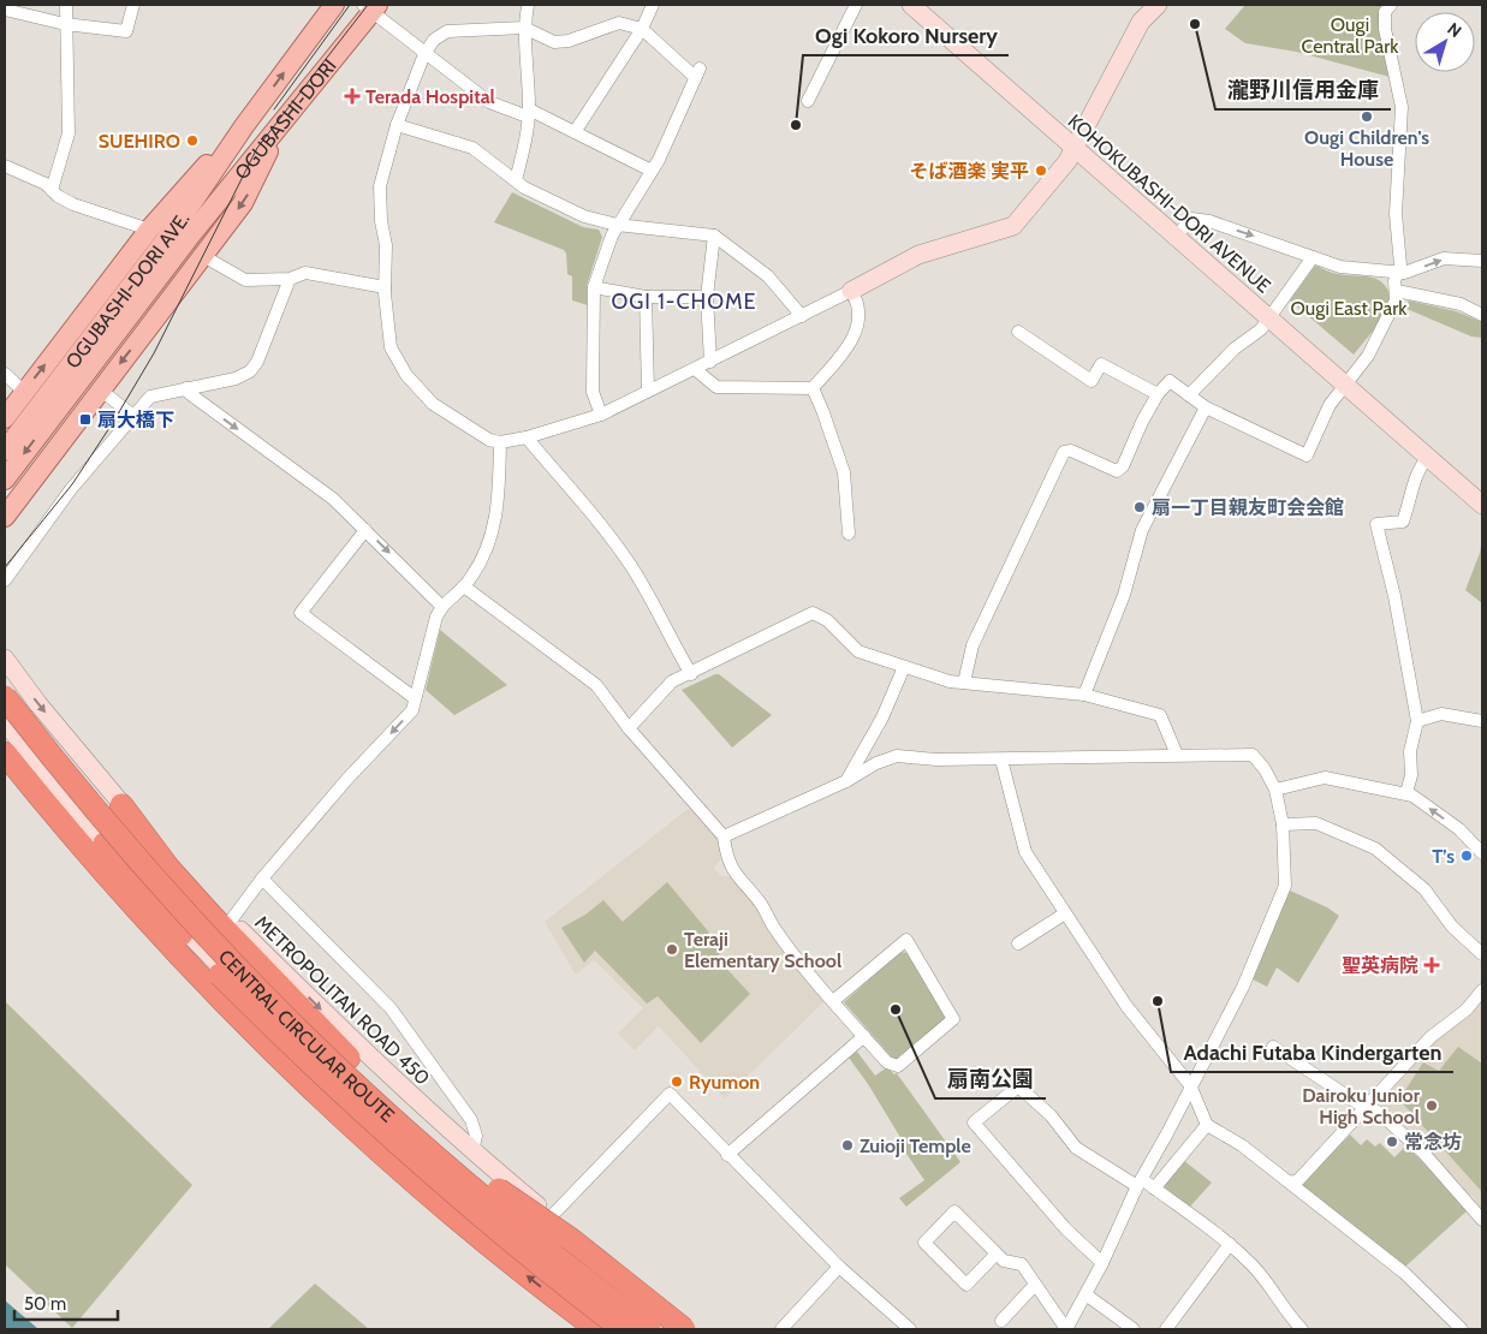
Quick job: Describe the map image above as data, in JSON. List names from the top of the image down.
{
  "streets": {
    "highway": ["CENTRAL CIRCULAR ROUTE"],
    "main road": [
      "OGUBASHI-DORI",
      "KOHOKUBASHI-DORI AVENUE",
      "OGUBASHI-DORI AVE.",
      "METROPOLITAN ROAD 450"
    ]
  },
  "crossings": [
    ["OGUBASHI-DORI", "OGUBASHI-DORI AVE."]
  ],
  "districts": ["OGI 1-CHOME"],
  "parks": ["Ougi Central Park", "Ougi East Park"],
  "places": {
    "other": [
      "瀧野川信用金庫",
      "Ougi Children's House",
      "Ogi Kokoro Nursery",
      "SUEHIRO",
      "そば酒楽 実平",
      "扇一丁目親友町会会館",
      "T’s",
      "Teraji Elementary School",
      "Adachi Futaba Kindergarten",
      "扇南公園",
      "Ryumon",
      "Dairoku Junior High School",
      "常念坊",
      "Zuioji Temple"
    ],
    "health": ["Terada Hospital", "聖英病院"],
    "transit": ["扇大橋下"]
  },
  "scale_bar": "50 m",
  "north": "top right"
}
